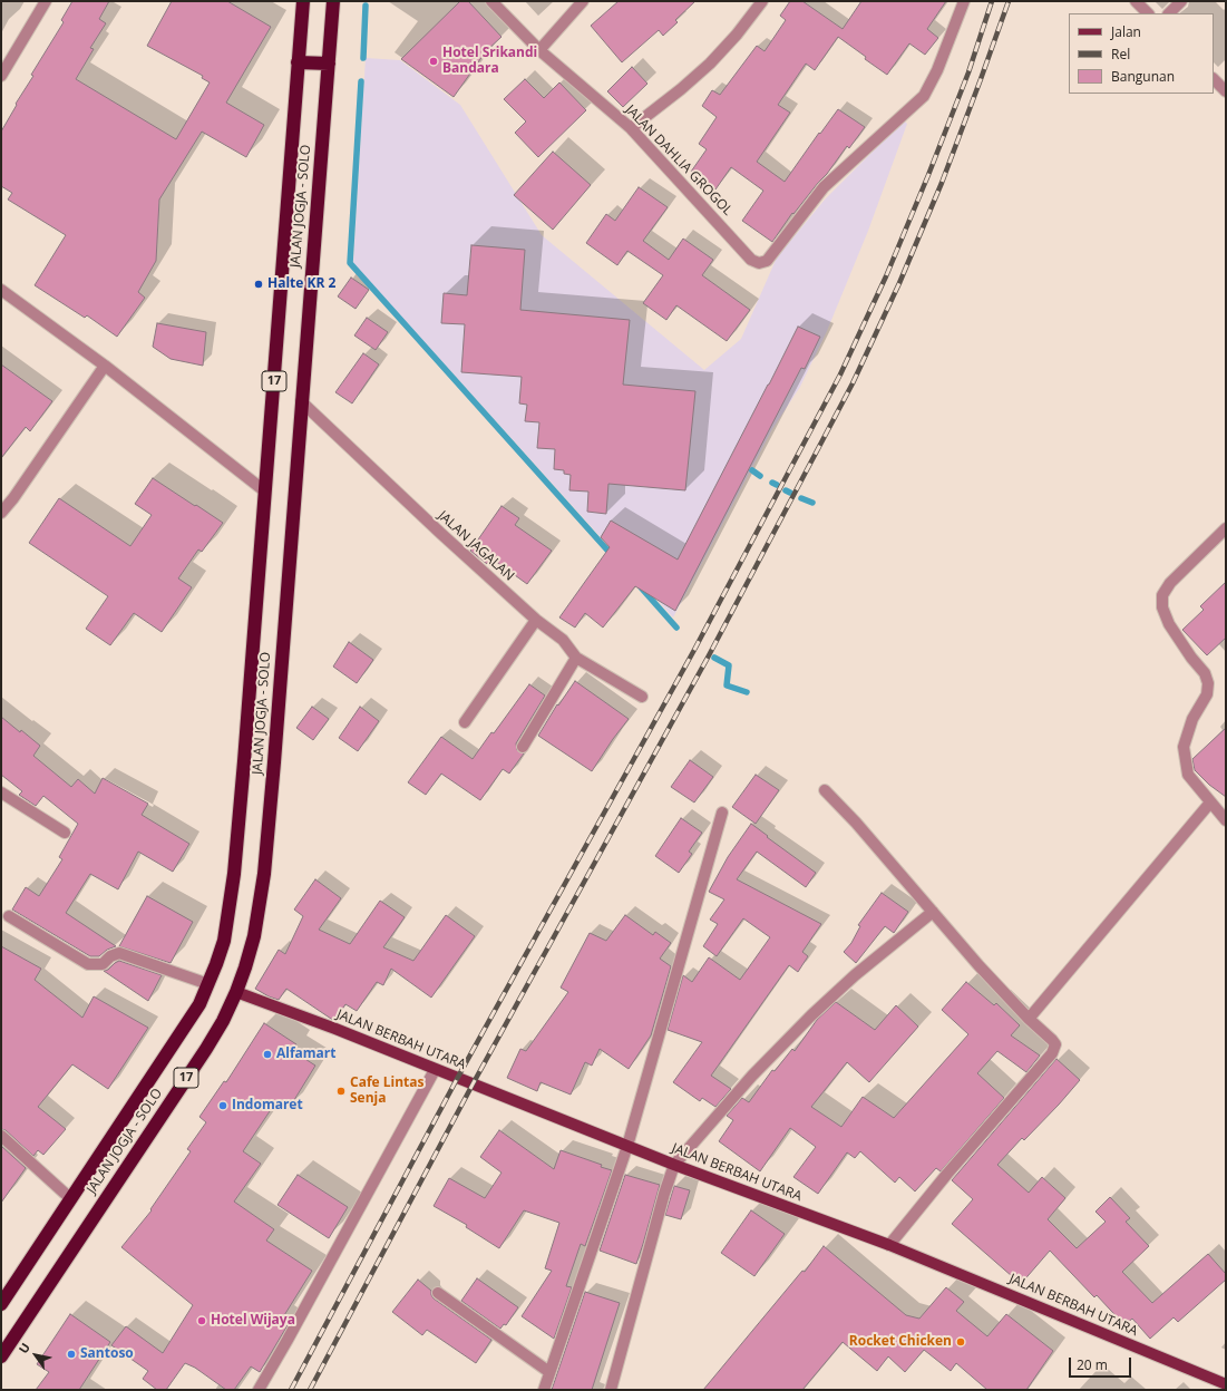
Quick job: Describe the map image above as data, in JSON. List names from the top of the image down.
{
  "streets": {
    "highway": ["JALAN JOGJA - SOLO", "17"],
    "main road": ["JALAN BERBAH UTARA"],
    "street": ["JALAN DAHLIA GROGOL", "JALAN JAGALAN"]
  },
  "crossings": [
    ["JALAN JOGJA - SOLO", "JALAN JAGALAN"],
    ["JALAN JOGJA - SOLO", "JALAN BERBAH UTARA"]
  ],
  "places": [
    "Hotel Srikandi Bandara",
    "Halte KR 2",
    "Alfamart",
    "Cafe Lintas Senja",
    "Indomaret",
    "Hotel Wijaya",
    "Rocket Chicken",
    "Santoso"
  ],
  "legend": ["Jalan", "Rel", "Bangunan"],
  "scale_bar": "20 m",
  "north": "top left"
}
